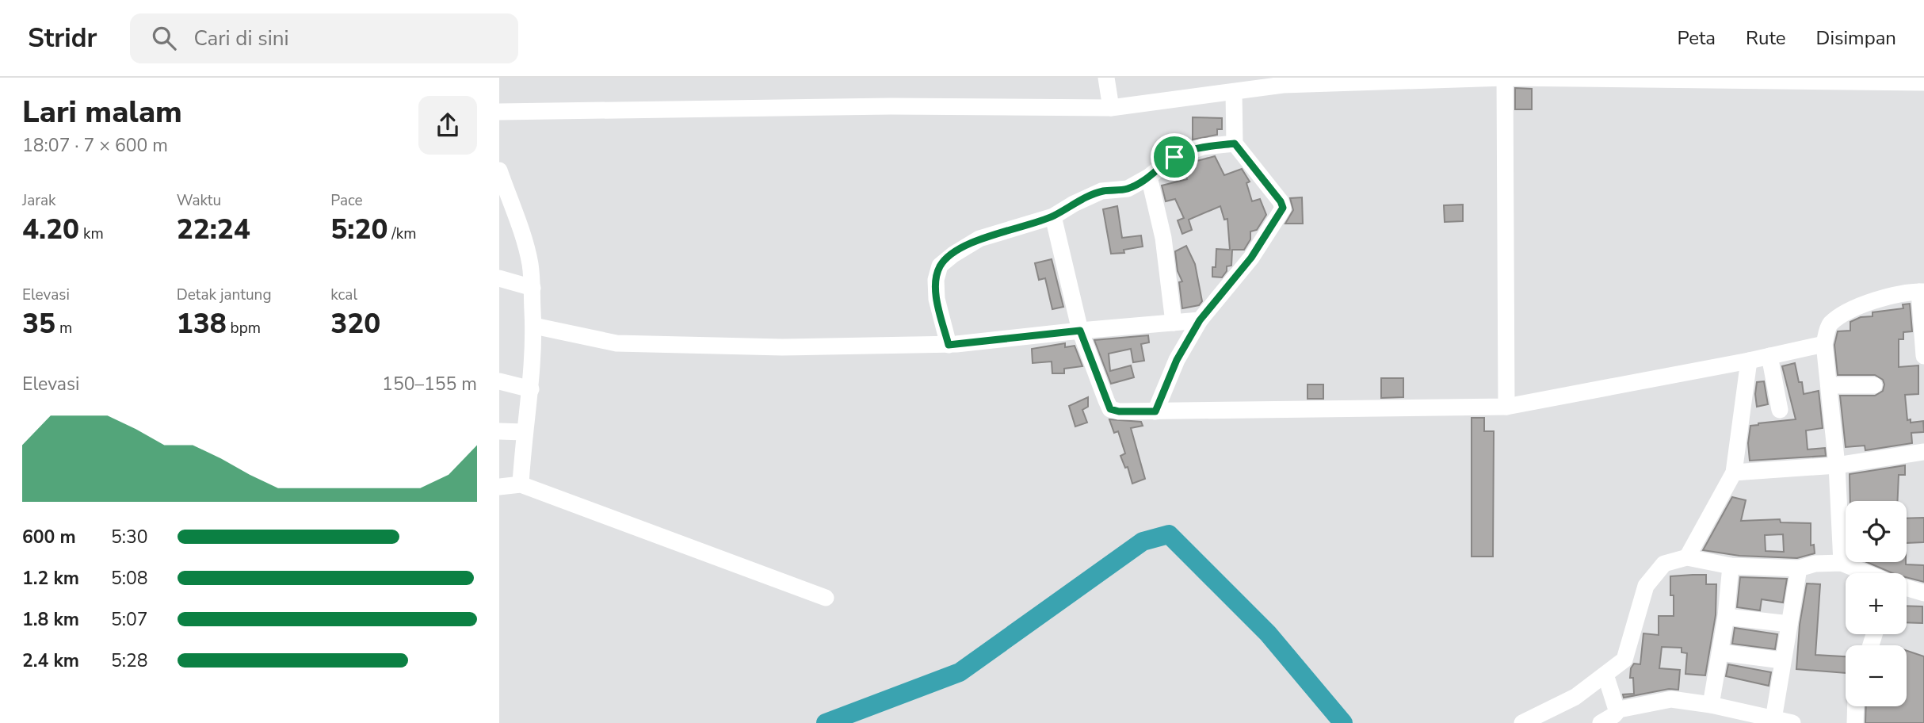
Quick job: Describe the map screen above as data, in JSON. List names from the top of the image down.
{
  "page": {
    "header": "Stridr",
    "search": "Cari di sini",
    "nav": ["Peta", "Rute", "Disimpan"],
    "heading": ["Lari malam", "18:07 · 7 × 600 m"],
    "stats": [
      ["Jarak", "4.20 km"],
      ["Waktu", "22:24"],
      ["Pace", "5:20 /km"],
      ["Elevasi", "35 m"],
      ["Detak jantung", "138 bpm"],
      ["kcal", "320"]
    ],
    "chart": ["Elevasi", "150–155 m"],
    "map_buttons": ["+", "−"],
    "list": [
      {
        "name": "600 m",
        "note": "5:30"
      },
      {
        "name": "1.2 km",
        "note": "5:08"
      },
      {
        "name": "1.8 km",
        "note": "5:07"
      },
      {
        "name": "2.4 km",
        "note": "5:28"
      }
    ]
  }
}
